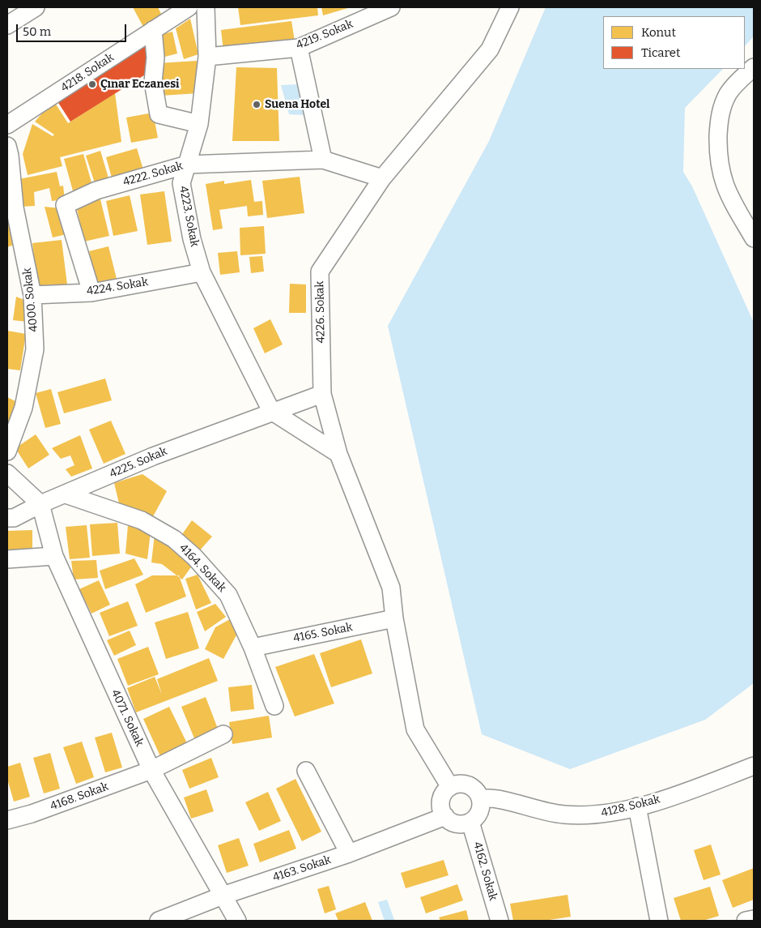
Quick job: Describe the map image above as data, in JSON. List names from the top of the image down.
{
  "streets": {
    "street": [
      "4219. Sokak",
      "4218. Sokak",
      "4222. Sokak",
      "4223. Sokak",
      "4224. Sokak",
      "4000. Sokak",
      "4226. Sokak",
      "4225. Sokak",
      "4164. Sokak",
      "4165. Sokak",
      "4071. Sokak",
      "4168. Sokak",
      "4128. Sokak",
      "4163. Sokak",
      "4162. Sokak"
    ]
  },
  "crossings": [
    ["4219. Sokak", "4223. Sokak"],
    ["4222. Sokak", "4223. Sokak"],
    ["4222. Sokak", "4224. Sokak"],
    ["4222. Sokak", "4226. Sokak"],
    ["4223. Sokak", "4224. Sokak"],
    ["4223. Sokak", "4225. Sokak"],
    ["4224. Sokak", "4000. Sokak"],
    ["4226. Sokak", "4225. Sokak"],
    ["4226. Sokak", "4165. Sokak"],
    ["4225. Sokak", "4164. Sokak"],
    ["4225. Sokak", "4071. Sokak"],
    ["4164. Sokak", "4165. Sokak"],
    ["4071. Sokak", "4168. Sokak"],
    ["4071. Sokak", "4163. Sokak"],
    ["4128. Sokak", "4163. Sokak"],
    ["4128. Sokak", "4162. Sokak"],
    ["4163. Sokak", "4162. Sokak"]
  ],
  "places": ["Çınar Eczanesi", "Suena Hotel"],
  "legend": ["Konut", "Ticaret"],
  "scale_bar": "50 m"
}
